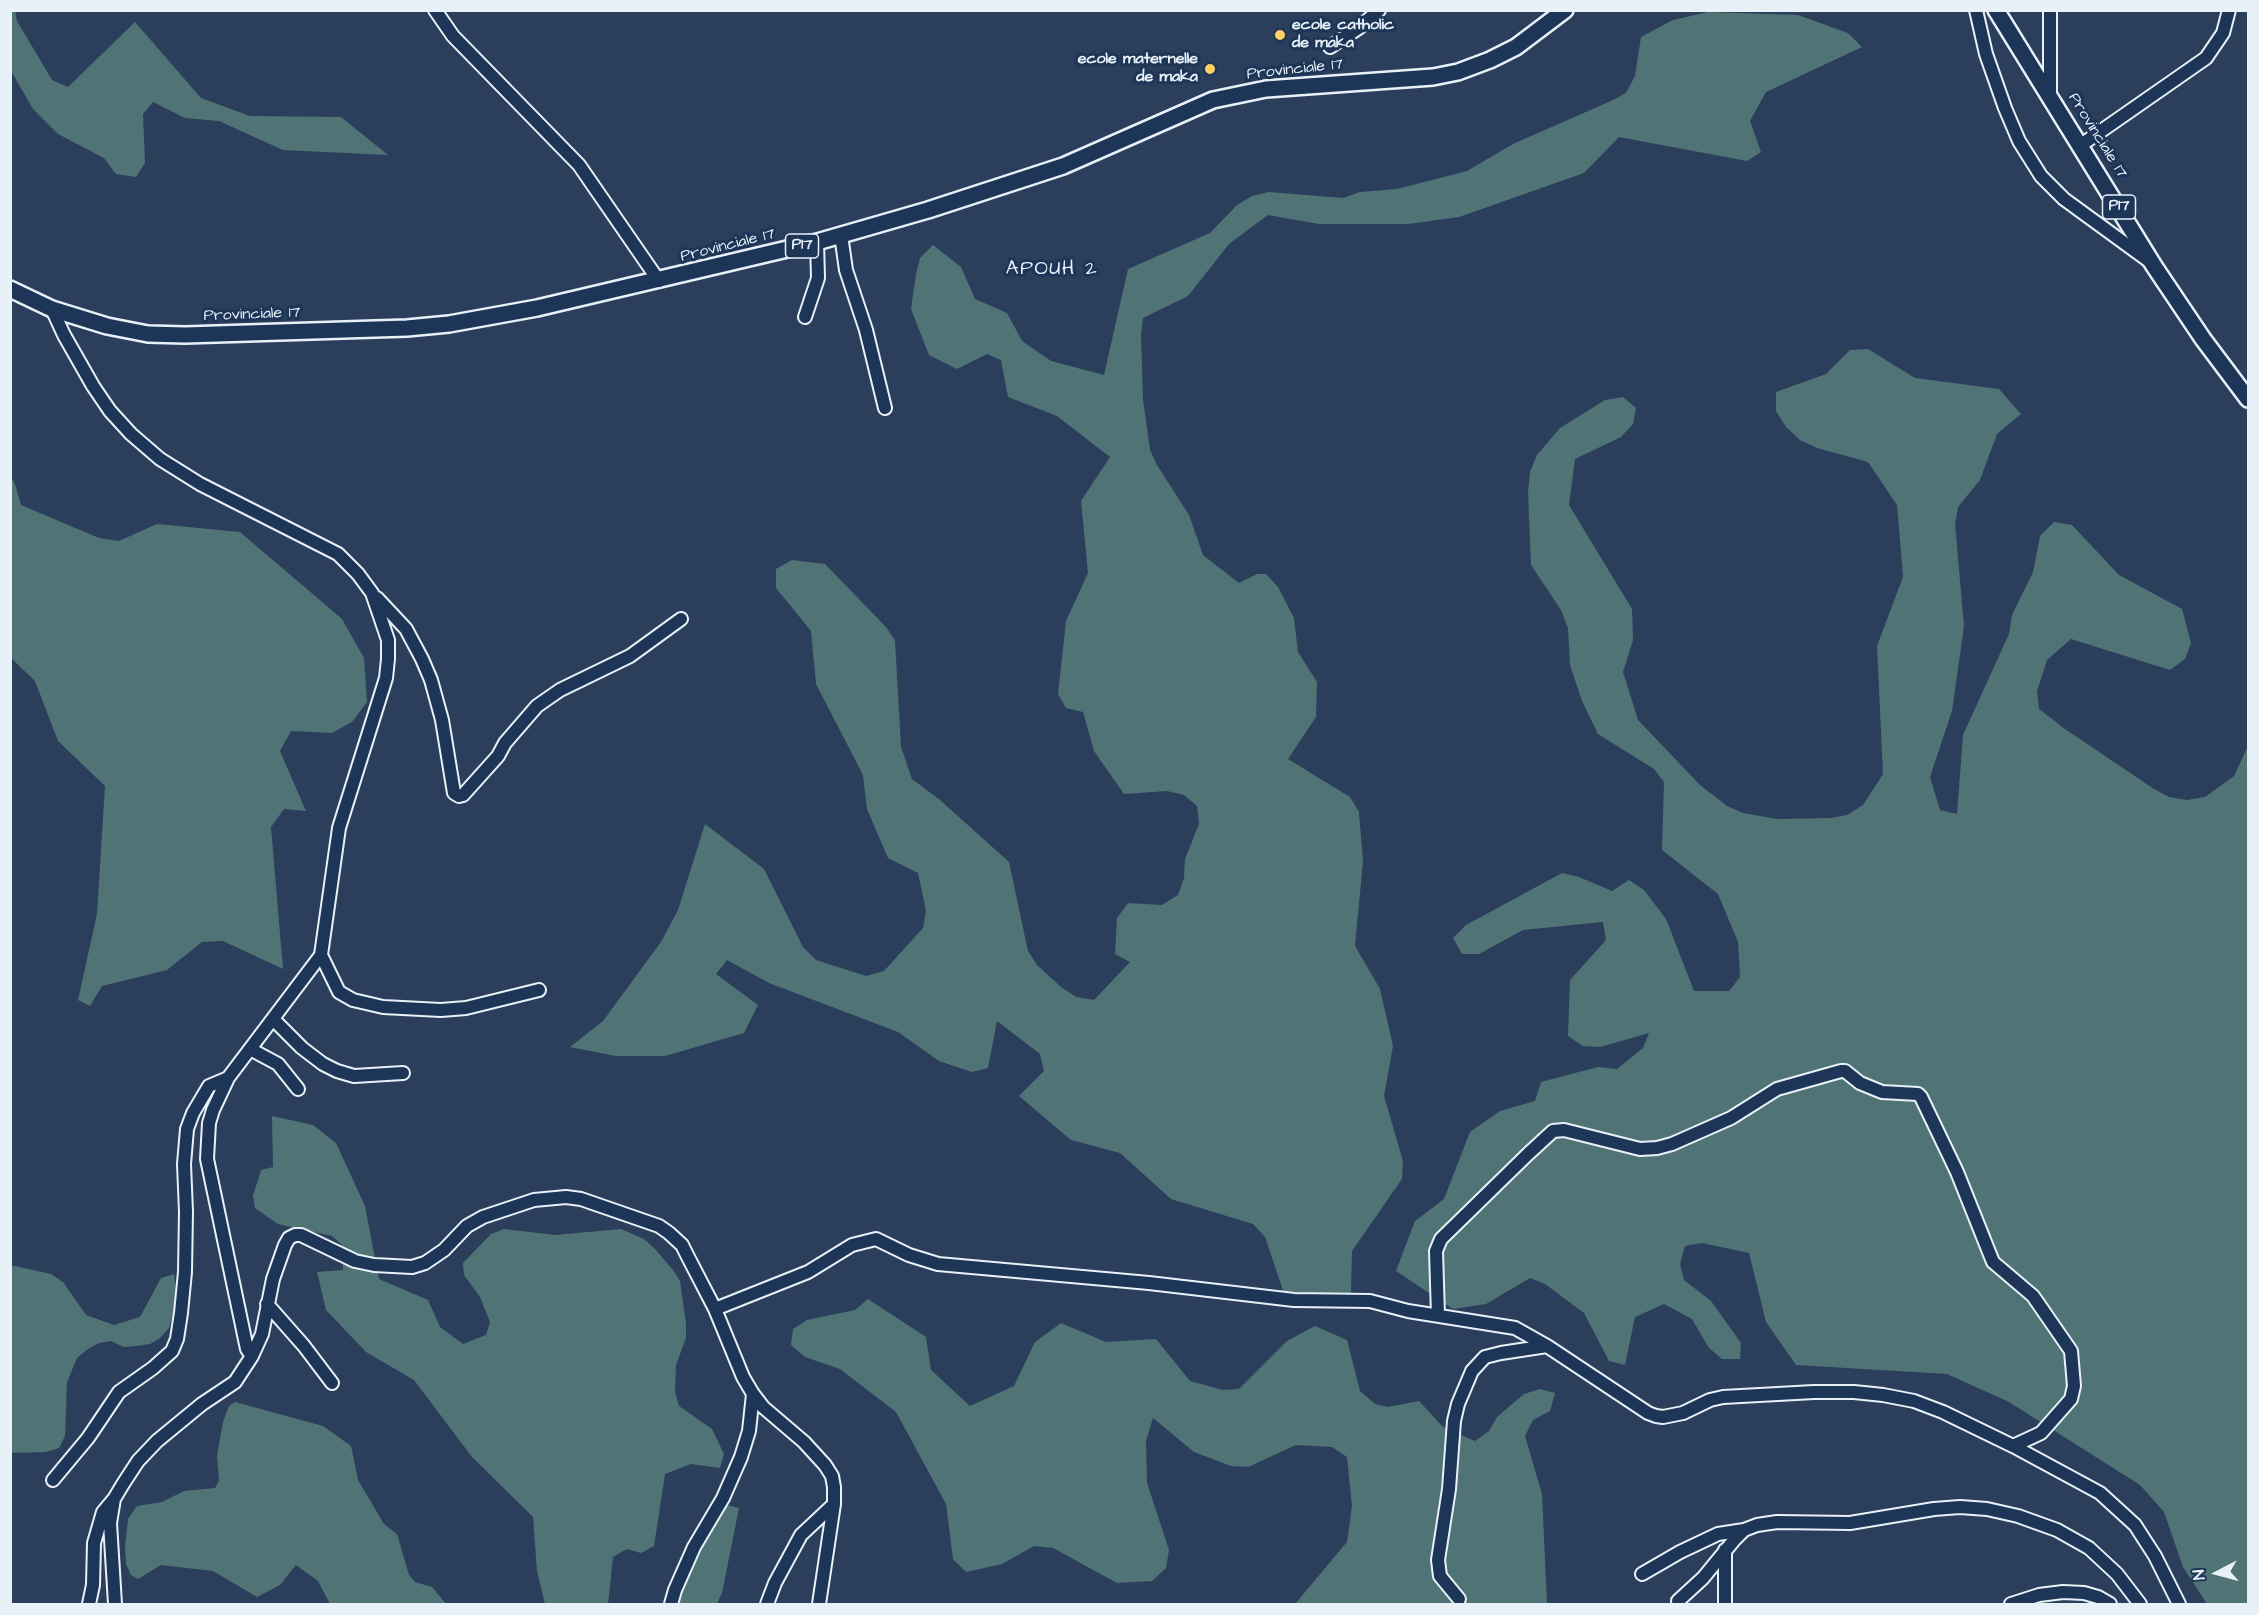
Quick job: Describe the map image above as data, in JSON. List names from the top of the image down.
{
  "streets": {
    "main road": ["Provinciale 17", "P17"]
  },
  "districts": ["APOUH 2"],
  "places": ["ecole catholic de maka", "ecole maternelle de maka"],
  "north": "left"
}
